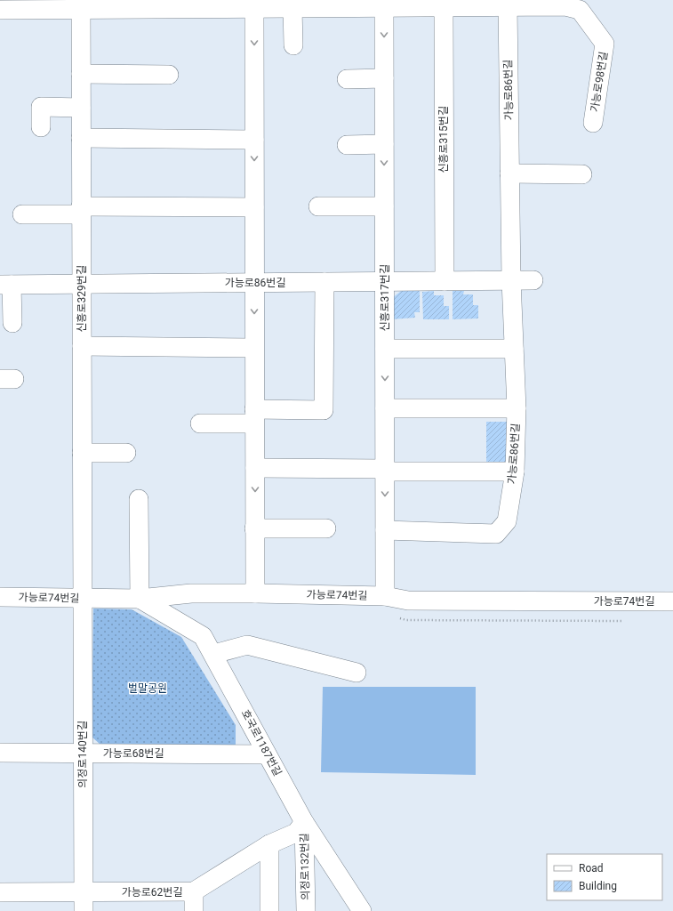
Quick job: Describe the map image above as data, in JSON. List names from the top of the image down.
{
  "streets": {
    "street": [
      "가능로98번길",
      "가능로86번길",
      "신흥로315번길",
      "신흥로317번길",
      "신흥로329번길",
      "가능로74번길",
      "호국로1187번길",
      "가능로68번길",
      "의정로140번길",
      "의정로132번길",
      "가능로62번길"
    ]
  },
  "crossings": [
    ["가능로98번길", "가능로86번길"],
    ["가능로98번길", "신흥로315번길"],
    ["가능로98번길", "신흥로317번길"],
    ["가능로98번길", "신흥로329번길"],
    ["가능로86번길", "신흥로315번길"],
    ["가능로86번길", "신흥로317번길"],
    ["가능로86번길", "신흥로329번길"],
    ["신흥로317번길", "가능로74번길"],
    ["신흥로329번길", "가능로74번길"],
    ["신흥로329번길", "의정로140번길"],
    ["가능로74번길", "호국로1187번길"],
    ["가능로74번길", "의정로140번길"],
    ["호국로1187번길", "가능로68번길"],
    ["호국로1187번길", "의정로132번길"],
    ["호국로1187번길", "가능로62번길"],
    ["가능로68번길", "의정로140번길"],
    ["의정로140번길", "가능로62번길"],
    ["의정로132번길", "가능로62번길"]
  ],
  "parks": ["벌말공원"],
  "legend": ["Road", "Building"]
}
